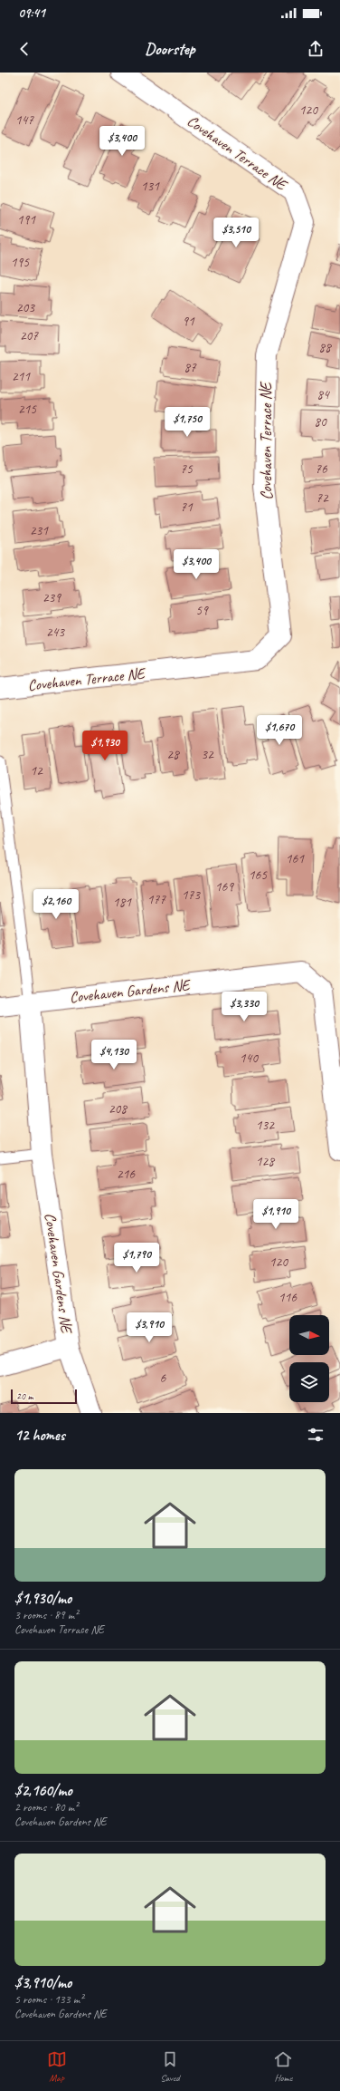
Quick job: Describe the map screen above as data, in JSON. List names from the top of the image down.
{
  "streets": {
    "street": ["Covehaven Terrace NE", "Covehaven Gardens NE"]
  },
  "house_numbers": [
    "120",
    "147",
    "131",
    "191",
    "195",
    "203",
    "91",
    "207",
    "88",
    "87",
    "211",
    "84",
    "215",
    "80",
    "75",
    "76",
    "72",
    "71",
    "231",
    "239",
    "59",
    "243",
    "28",
    "32",
    "12",
    "161",
    "165",
    "169",
    "173",
    "177",
    "181",
    "140",
    "208",
    "132",
    "128",
    "216",
    "120",
    "116",
    "6"
  ],
  "scale_bar": "20 m",
  "north": "right",
  "page": {
    "status": "09:41",
    "header": "Doorstep",
    "price": [
      "$3,400",
      "$3,510",
      "$1,750",
      "$3,400",
      "$1,670",
      "$1,930",
      "$2,160",
      "$3,330",
      "$4,130",
      "$1,910",
      "$1,790",
      "$3,910"
    ],
    "scale": "20 m",
    "heading": "12 homes",
    "list": [
      {
        "name": "$1,930/mo",
        "note": "3 rooms · 89 m² · Covehaven Terrace NE"
      },
      {
        "name": "$2,160/mo",
        "note": "2 rooms · 80 m² · Covehaven Gardens NE"
      },
      {
        "name": "$3,910/mo",
        "note": "5 rooms · 133 m² · Covehaven Gardens NE"
      }
    ],
    "tabs": ["Map", "Saved", "Home"]
  }
}
